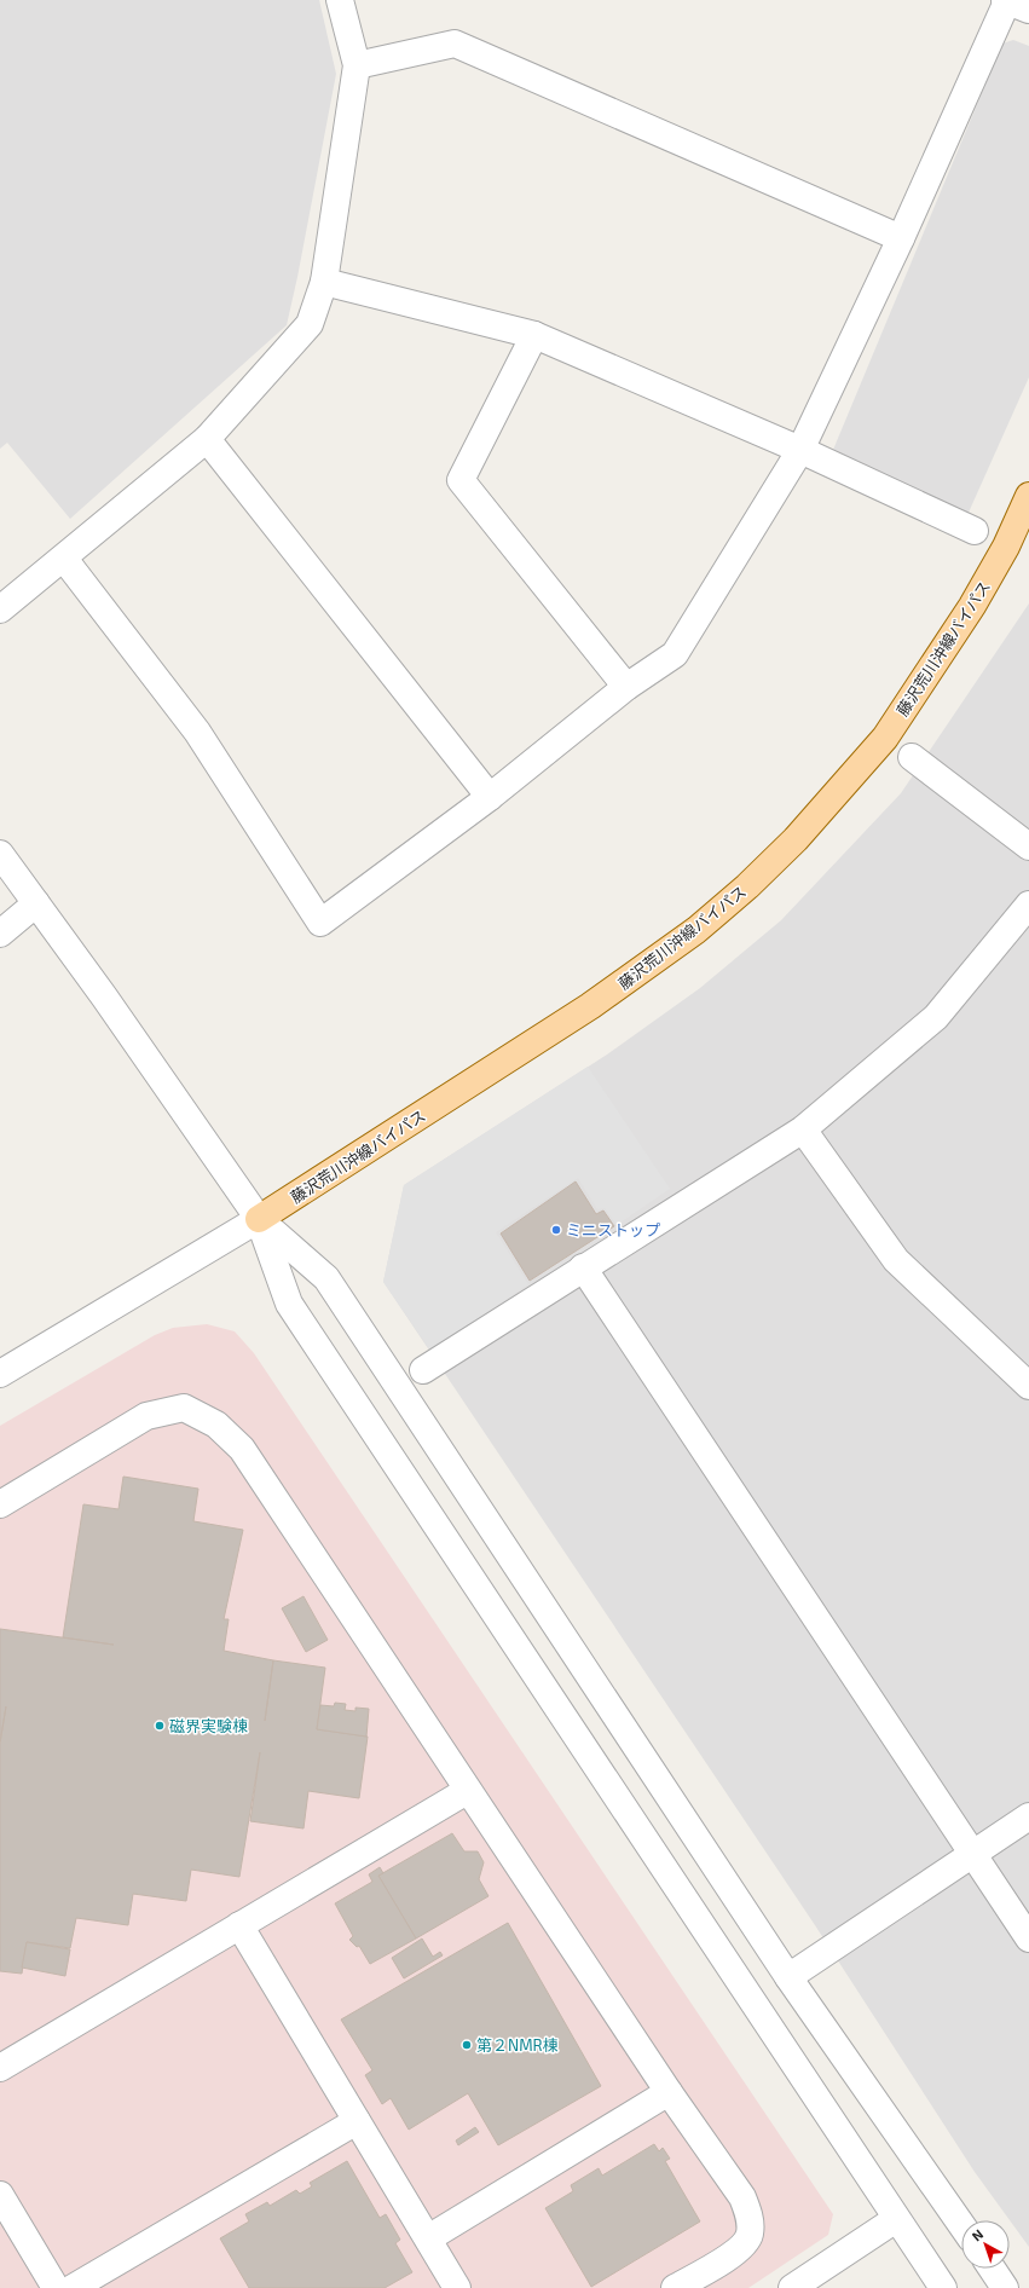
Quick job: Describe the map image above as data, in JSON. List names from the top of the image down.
{
  "streets": {
    "main road": ["藤沢荒川沖線バイパス"]
  },
  "places": ["ミニストップ", "磁界実験棟", "第２NMR棟"],
  "north": "top left"
}
